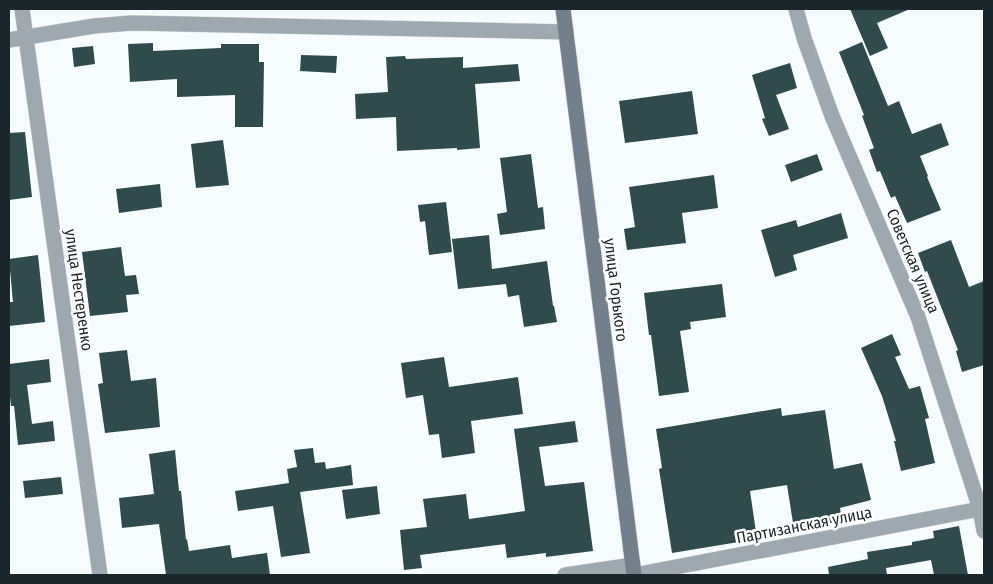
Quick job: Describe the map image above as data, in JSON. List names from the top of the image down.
{
  "streets": {
    "main road": ["улица Горького"],
    "street": ["Советская улица", "улица Нестеренко", "Партизанская улица"]
  },
  "crossings": [
    ["Советская улица", "Партизанская улица"],
    ["улица Горького", "Партизанская улица"]
  ]
}
